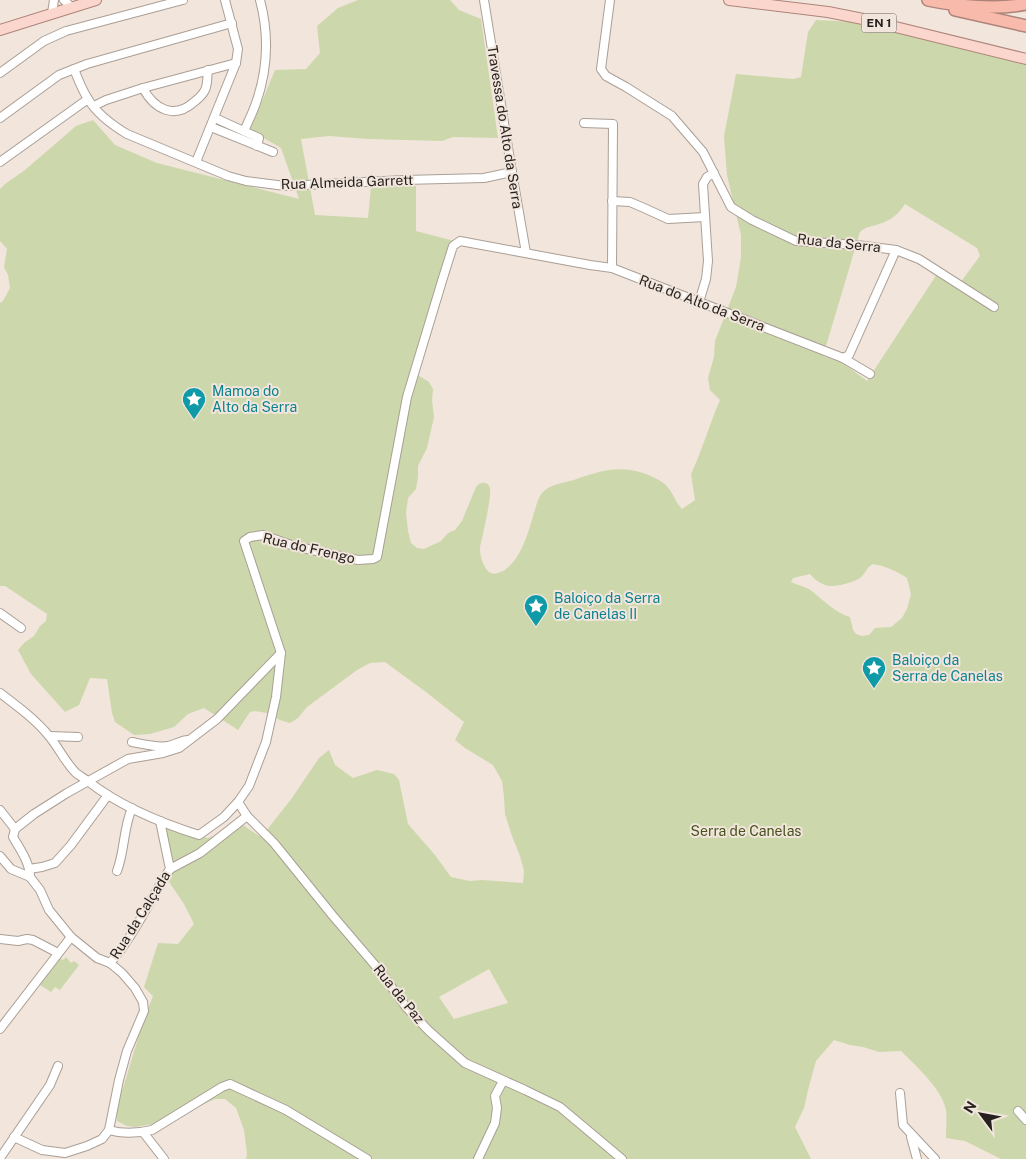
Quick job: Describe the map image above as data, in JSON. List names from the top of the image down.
{
  "streets": {
    "main road": ["EN 1"],
    "street": [
      "Travessa do Alto da Serra",
      "Rua Almeida Garrett",
      "Rua da Serra",
      "Rua do Alto da Serra",
      "Rua do Frengo",
      "Rua da Calçada",
      "Rua da Paz"
    ]
  },
  "crossings": [
    ["Travessa do Alto da Serra", "Rua Almeida Garrett"],
    ["Travessa do Alto da Serra", "Rua do Alto da Serra"],
    ["Travessa do Alto da Serra", "Rua do Frengo"],
    ["Rua do Alto da Serra", "Rua do Frengo"],
    ["Rua do Frengo", "Rua da Calçada"],
    ["Rua do Frengo", "Rua da Paz"]
  ],
  "parks": ["Serra de Canelas"],
  "places": {
    "place": ["Mamoa do Alto da Serra", "Baloiço da Serra de Canelas II", "Baloiço da Serra de Canelas"]
  },
  "north": "top left"
}
